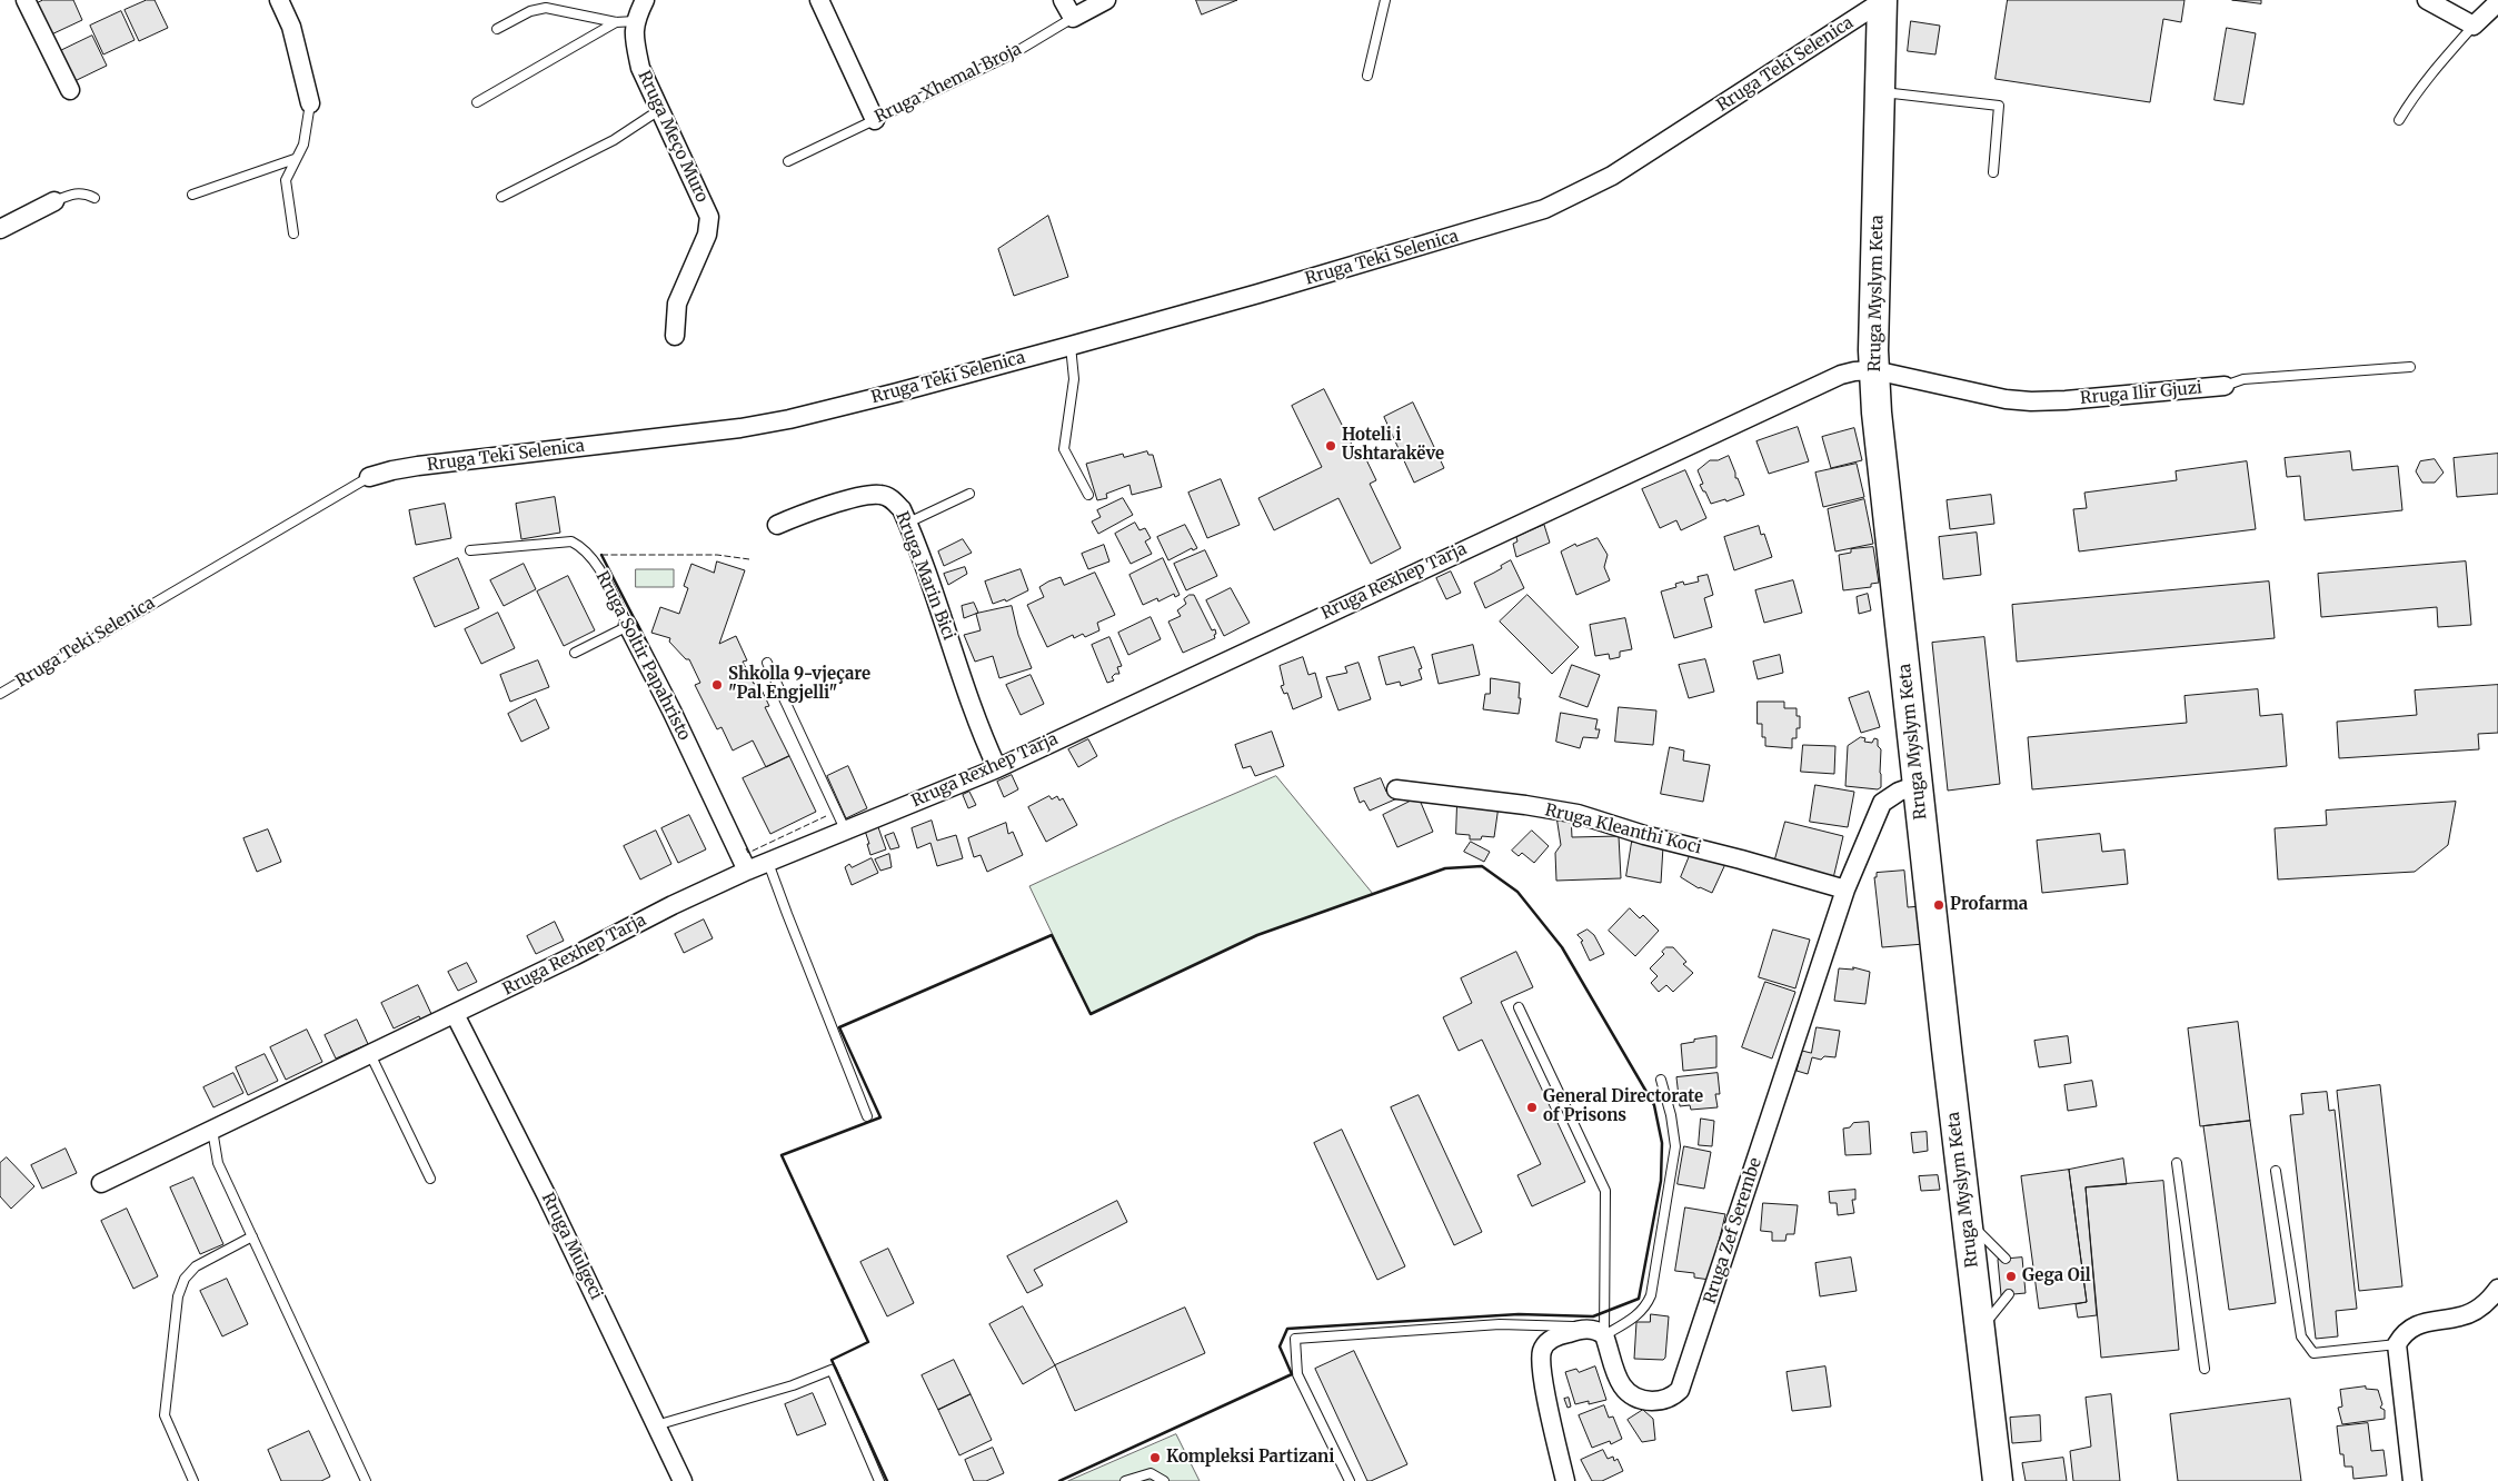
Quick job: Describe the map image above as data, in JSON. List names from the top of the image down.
{
  "streets": {
    "main road": ["Rruga Myslym Keta"],
    "street": [
      "Rruga Teki Selenica",
      "Rruga Xhemal Broja",
      "Rruga Meço Muro",
      "Rruga Ilir Gjuzi",
      "Rruga Marin Bici",
      "Rruga Rexhep Tarja",
      "Rruga Soltir Papahristo",
      "Rruga Kleanthi Koci",
      "Rruga Zef Serembe",
      "Rruga Mulgeci"
    ]
  },
  "crossings": [
    ["Rruga Teki Selenica", "Rruga Myslym Keta"],
    ["Rruga Myslym Keta", "Rruga Ilir Gjuzi"],
    ["Rruga Myslym Keta", "Rruga Rexhep Tarja"],
    ["Rruga Myslym Keta", "Rruga Zef Serembe"],
    ["Rruga Ilir Gjuzi", "Rruga Rexhep Tarja"],
    ["Rruga Marin Bici", "Rruga Rexhep Tarja"],
    ["Rruga Rexhep Tarja", "Rruga Soltir Papahristo"],
    ["Rruga Rexhep Tarja", "Rruga Mulgeci"],
    ["Rruga Kleanthi Koci", "Rruga Zef Serembe"]
  ],
  "places": [
    "Hoteli i Ushtarakëve",
    "Shkolla 9-vjeçare \"Pal Engjelli\"",
    "Profarma",
    "General Directorate of Prisons",
    "Gega Oil",
    "Kompleksi Partizani"
  ]
}
